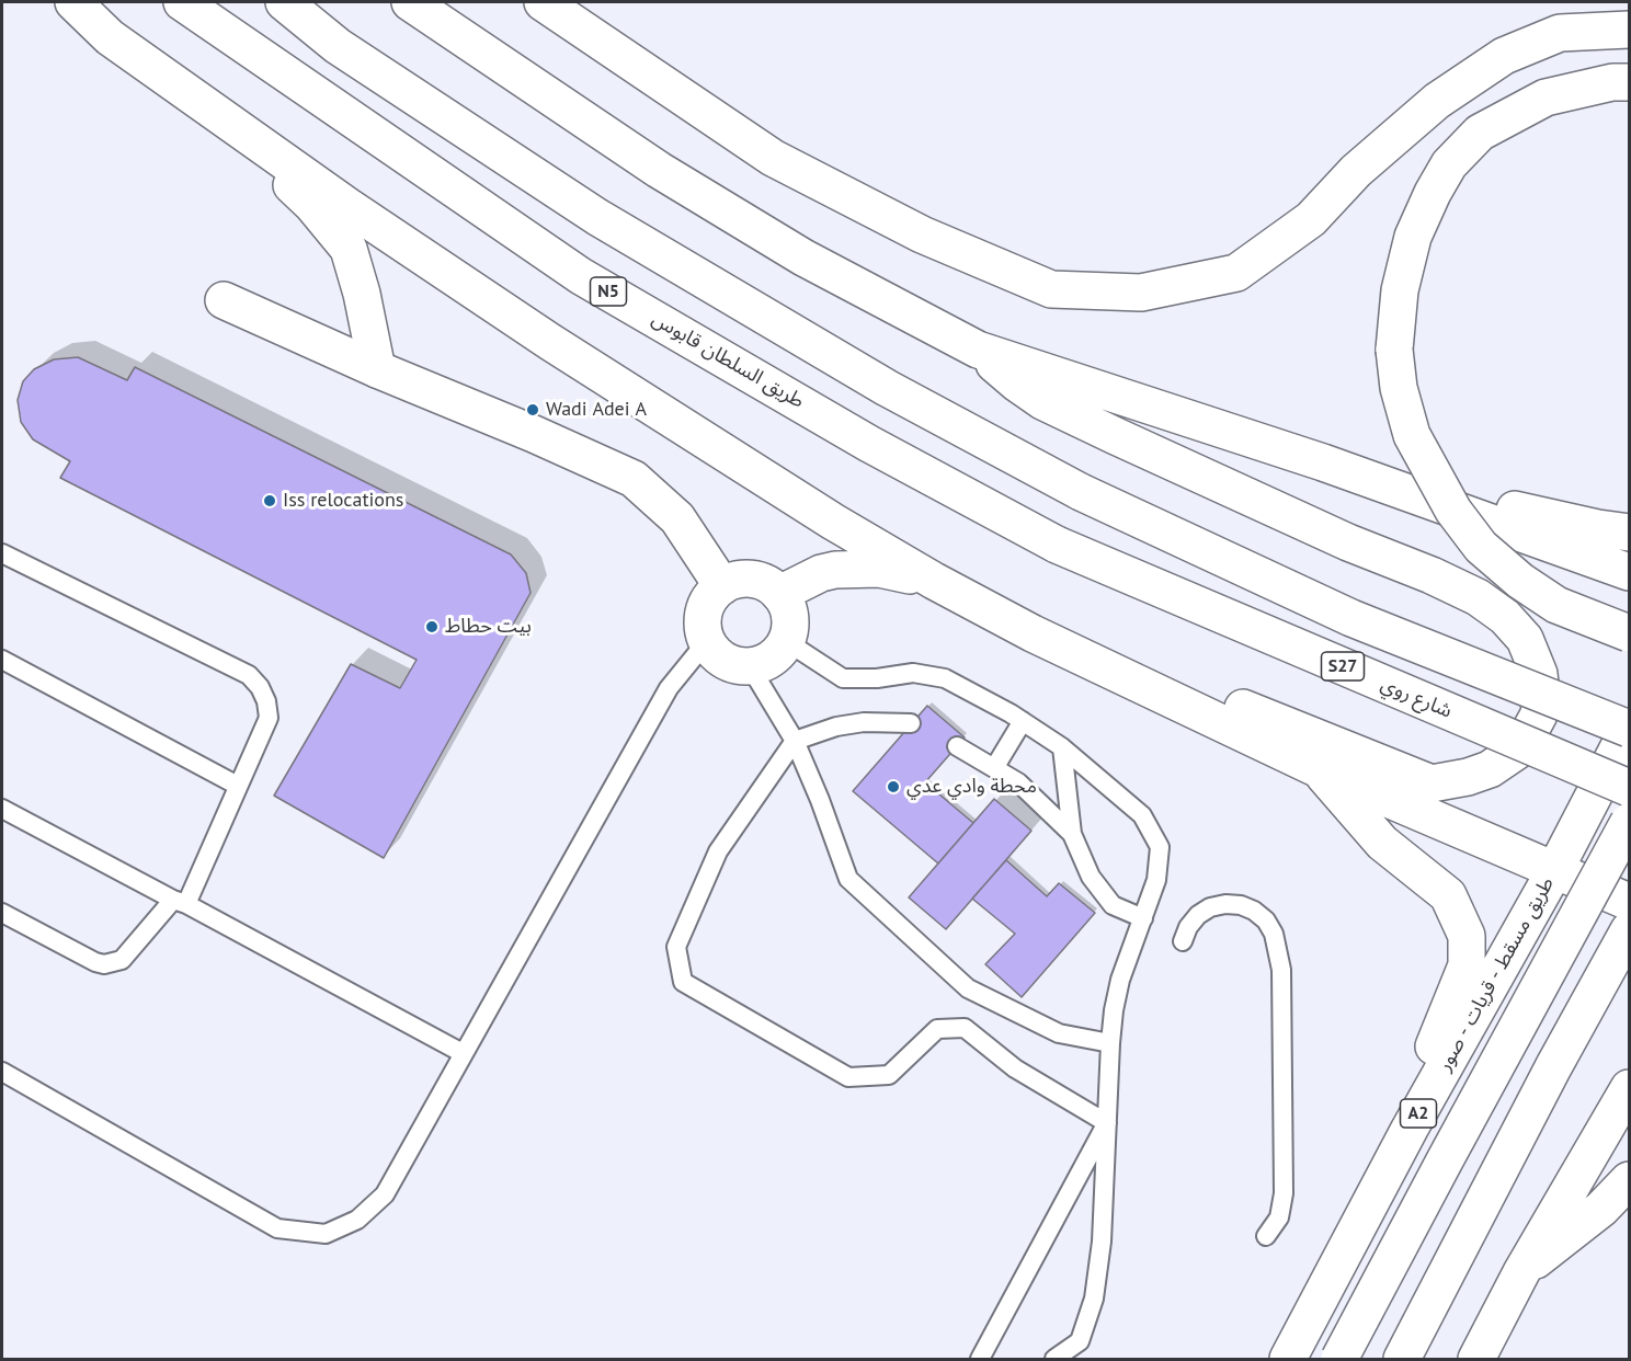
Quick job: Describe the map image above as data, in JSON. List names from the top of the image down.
{
  "streets": {
    "main road": [
      "N5",
      "طريق السلطان قابوس",
      "S27",
      "شارع روي",
      "طريق مسقط - قريات - صور",
      "A2"
    ]
  },
  "crossings": [
    ["طريق السلطان قابوس", "شارع روي"],
    ["S27", "طريق مسقط - قريات - صور"]
  ],
  "places": [
    "Wadi Adei A",
    "Iss relocations",
    "بيت حطاط",
    "محطة وادي عدي"
  ]
}
